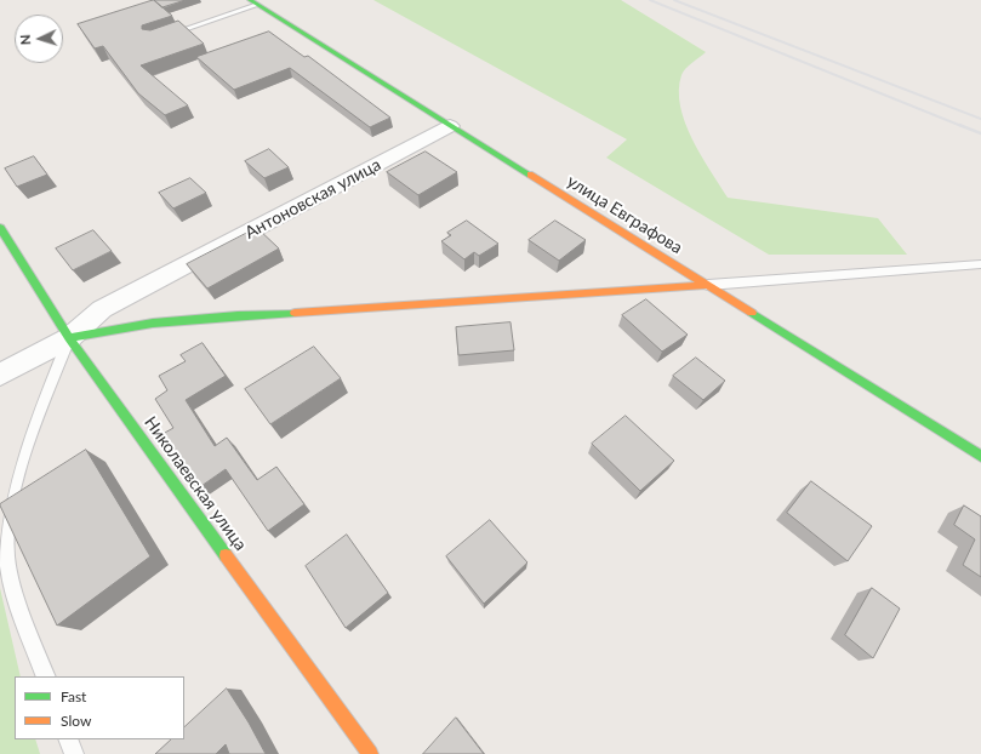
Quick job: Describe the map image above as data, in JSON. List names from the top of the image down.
{
  "streets": {
    "street": ["Антоновская улица", "улица Евграфова", "Николаевская улица"]
  },
  "crossings": [
    ["Антоновская улица", "улица Евграфова"],
    ["Антоновская улица", "Николаевская улица"]
  ],
  "legend": ["Fast", "Slow"],
  "north": "left"
}
